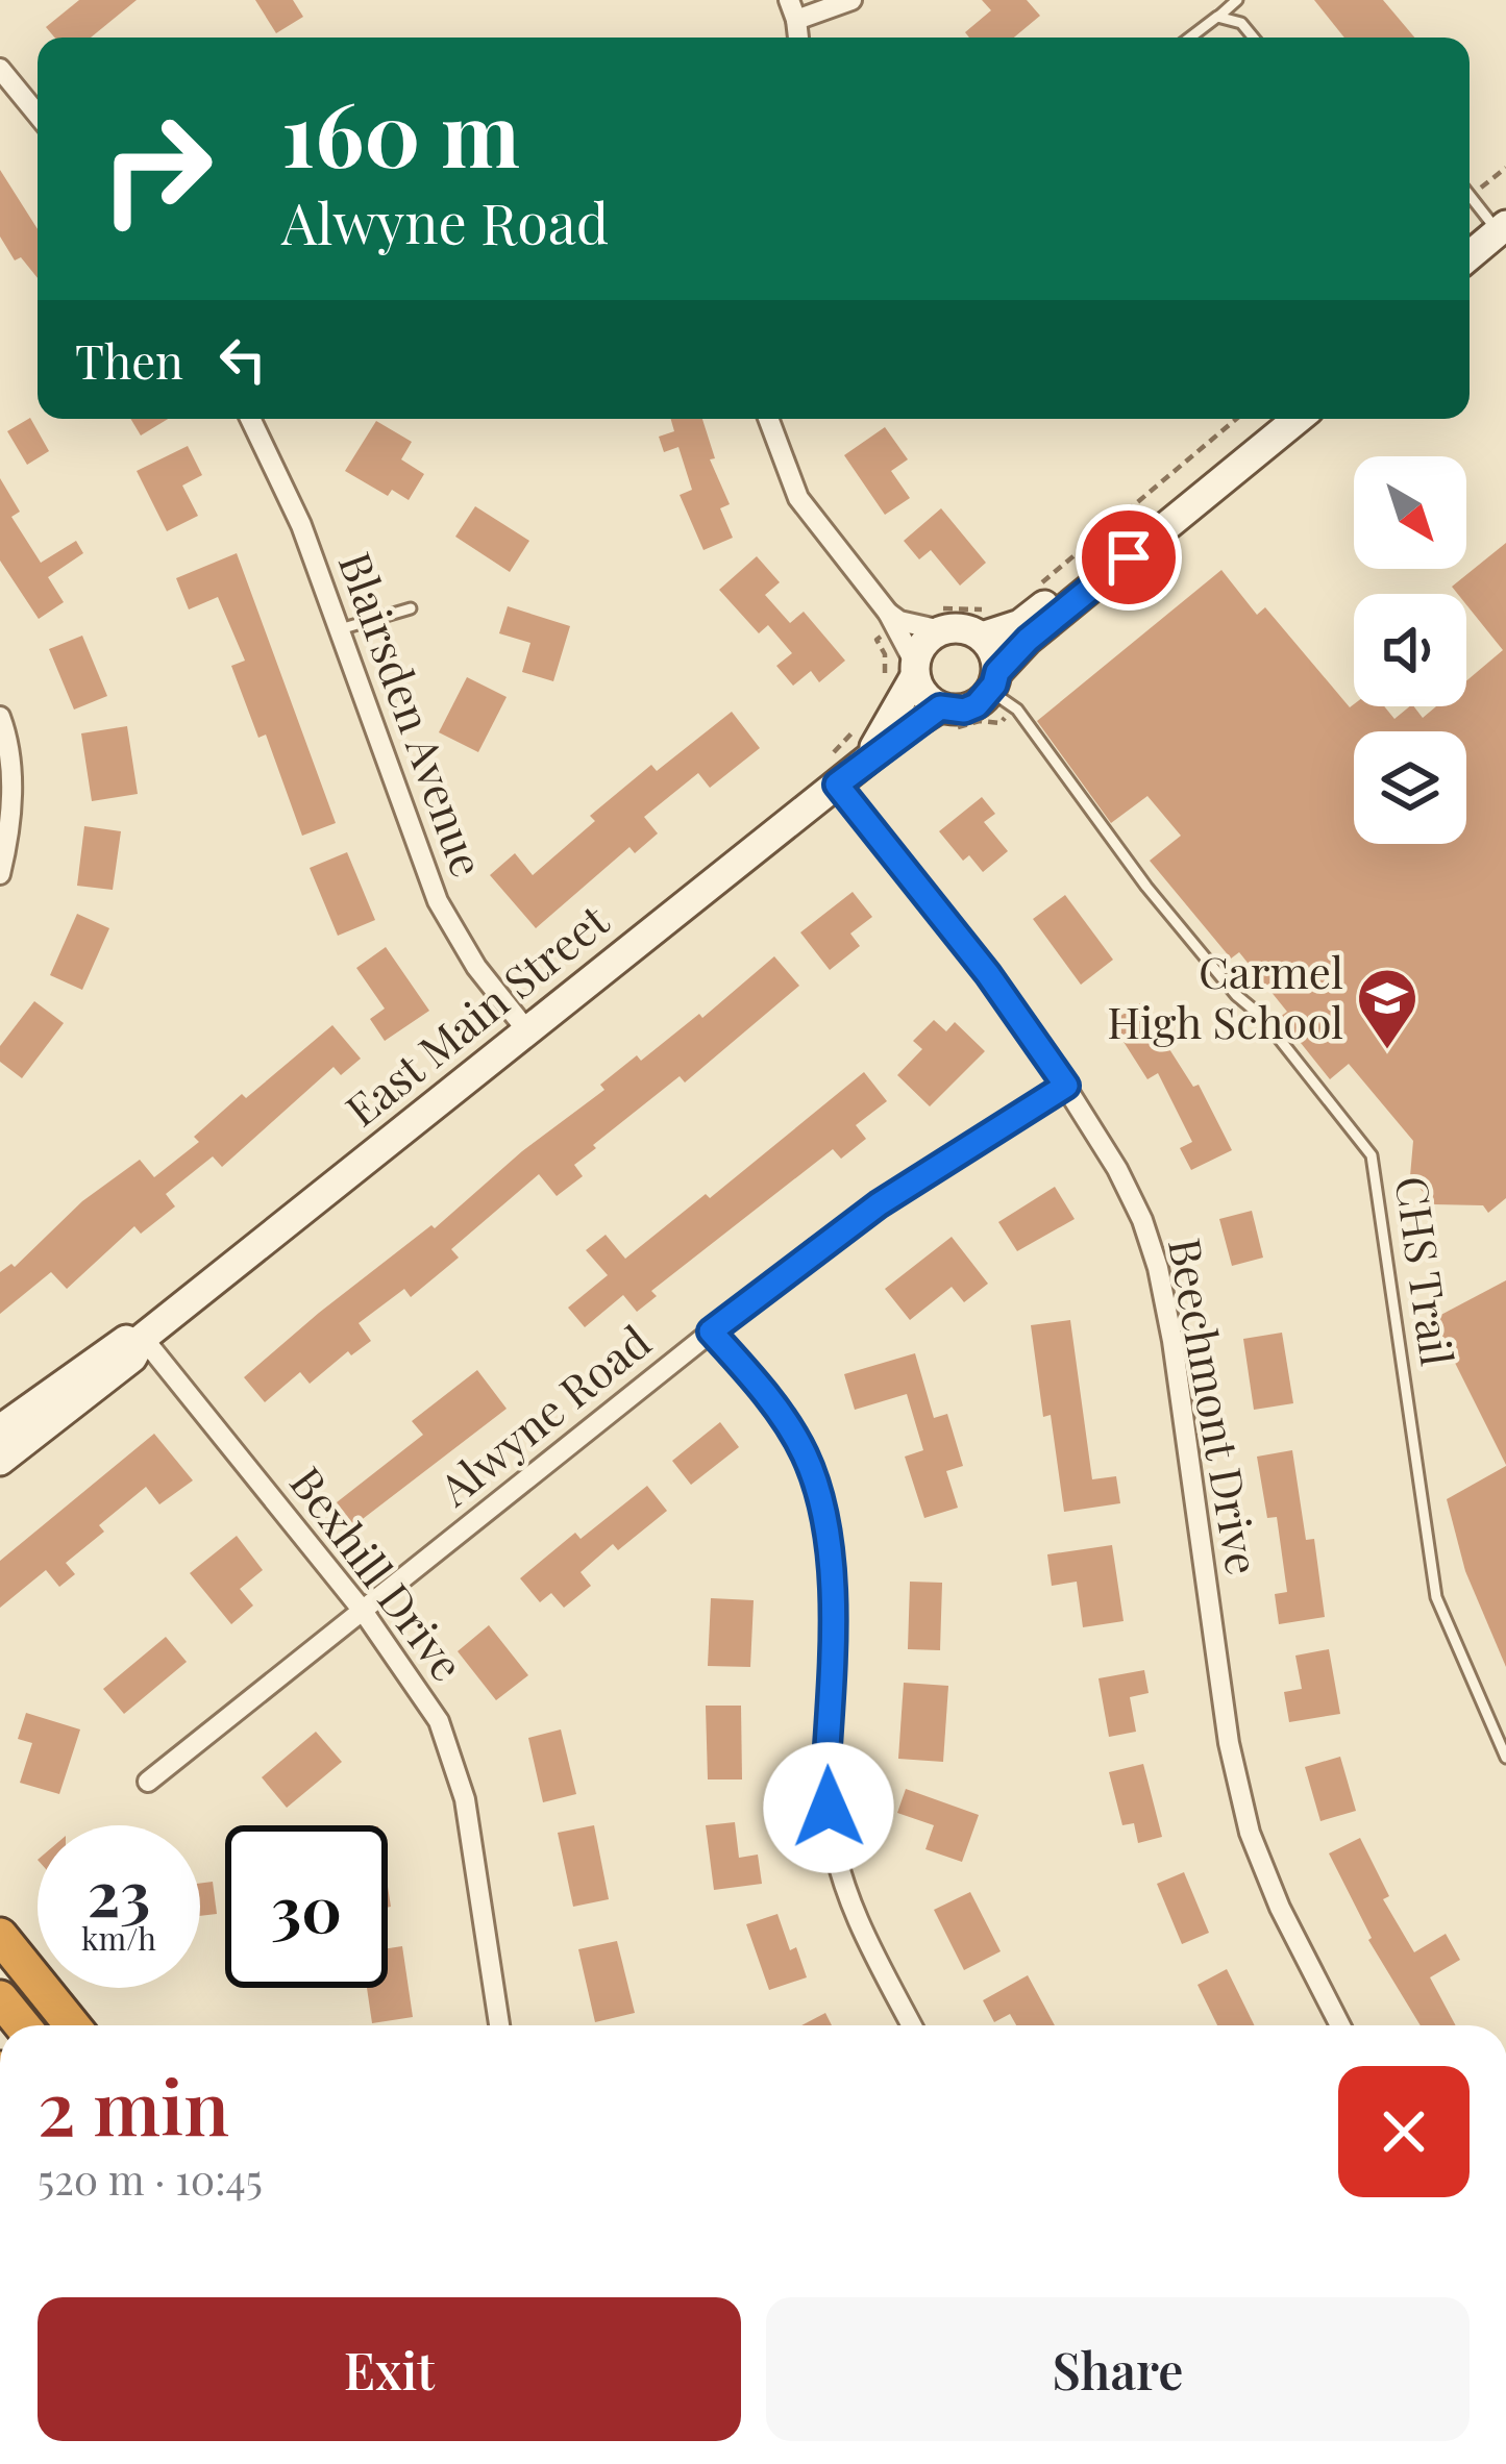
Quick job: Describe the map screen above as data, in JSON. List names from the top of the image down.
{
  "streets": {
    "main road": ["East Main Street"],
    "street": [
      "Blairsden Avenue",
      "Beechmont Drive",
      "Alwyne Road",
      "Bexhill Drive"
    ],
    "lane": ["CHS Trail"]
  },
  "crossings": [
    ["Blairsden Avenue", "East Main Street"],
    ["East Main Street", "CHS Trail"],
    ["East Main Street", "Beechmont Drive"],
    ["East Main Street", "Bexhill Drive"],
    ["Beechmont Drive", "Alwyne Road"],
    ["Alwyne Road", "Bexhill Drive"]
  ],
  "places": {
    "school or university": ["Carmel High School"]
  },
  "north": "bottom right",
  "page": {
    "turn": ["160 m", "Alwyne Road"],
    "then": "Then",
    "speed": "23 km/h",
    "limit": "30",
    "heading": ["2 min", "520 m · 10:45"],
    "buttons": ["Exit", "Share"]
  }
}
